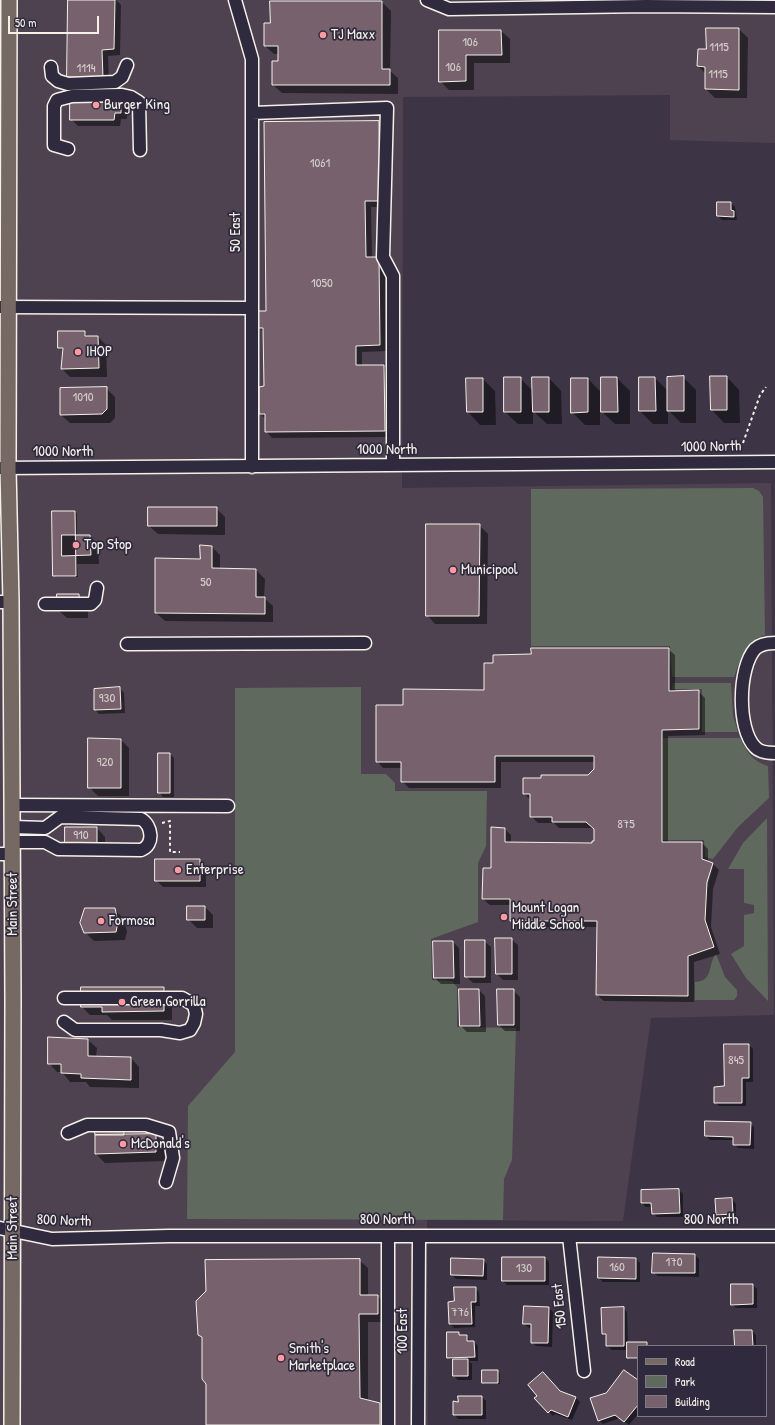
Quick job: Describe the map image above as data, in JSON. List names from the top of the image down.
{
  "streets": {
    "main road": ["Main Street"],
    "street": [
      "50 East",
      "1000 North",
      "800 North",
      "150 East",
      "100 East"
    ]
  },
  "crossings": [
    ["50 East", "1000 North"],
    ["1000 North", "Main Street"],
    ["Main Street", "800 North"],
    ["800 North", "150 East"],
    ["800 North", "100 East"]
  ],
  "places": [
    "TJ Maxx",
    "Burger King",
    "IHOP",
    "Top Stop",
    "Municipool",
    "Enterprise",
    "Mount Logan Middle School",
    "Formosa",
    "Green Gorrilla",
    "McDonald's",
    "Smith's Marketplace"
  ],
  "house_numbers": [
    "106",
    "1115",
    "106",
    "1114",
    "1115",
    "1061",
    "1050",
    "1010",
    "50",
    "930",
    "920",
    "875",
    "910",
    "845",
    "170",
    "160",
    "130",
    "776"
  ],
  "legend": ["Road", "Park", "Building"],
  "scale_bar": "50 m"
}
